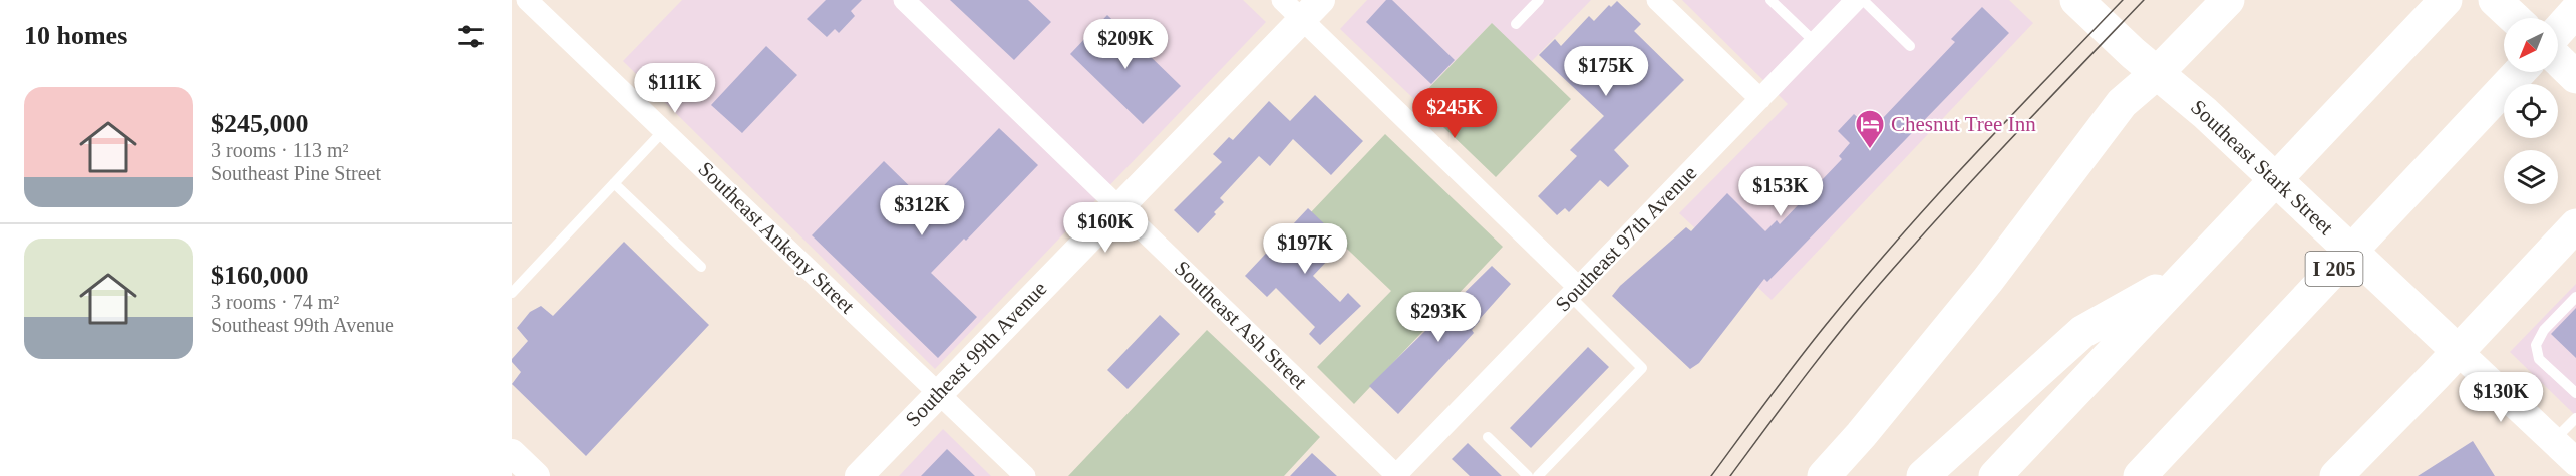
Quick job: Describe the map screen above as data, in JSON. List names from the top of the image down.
{
  "streets": {
    "main road": ["Southeast Stark Street", "I 205"],
    "street": [
      "Southeast Ankeny Street",
      "Southeast 97th Avenue",
      "Southeast Ash Street",
      "Southeast 99th Avenue"
    ]
  },
  "crossings": [
    ["Southeast Ankeny Street", "Southeast 99th Avenue"],
    ["Southeast 97th Avenue", "Southeast Ash Street"],
    ["Southeast Ash Street", "Southeast 99th Avenue"]
  ],
  "places": {
    "hotel": ["Chesnut Tree Inn"]
  },
  "north": "bottom left",
  "page": {
    "heading": "10 homes",
    "price": [
      "$209K",
      "$175K",
      "$111K",
      "$245K",
      "$153K",
      "$312K",
      "$160K",
      "$197K",
      "$293K",
      "$130K"
    ],
    "list": [
      {
        "name": "$245,000",
        "note": "3 rooms · 113 m² · Southeast Pine Street"
      },
      {
        "name": "$160,000",
        "note": "3 rooms · 74 m² · Southeast 99th Avenue"
      }
    ]
  }
}
